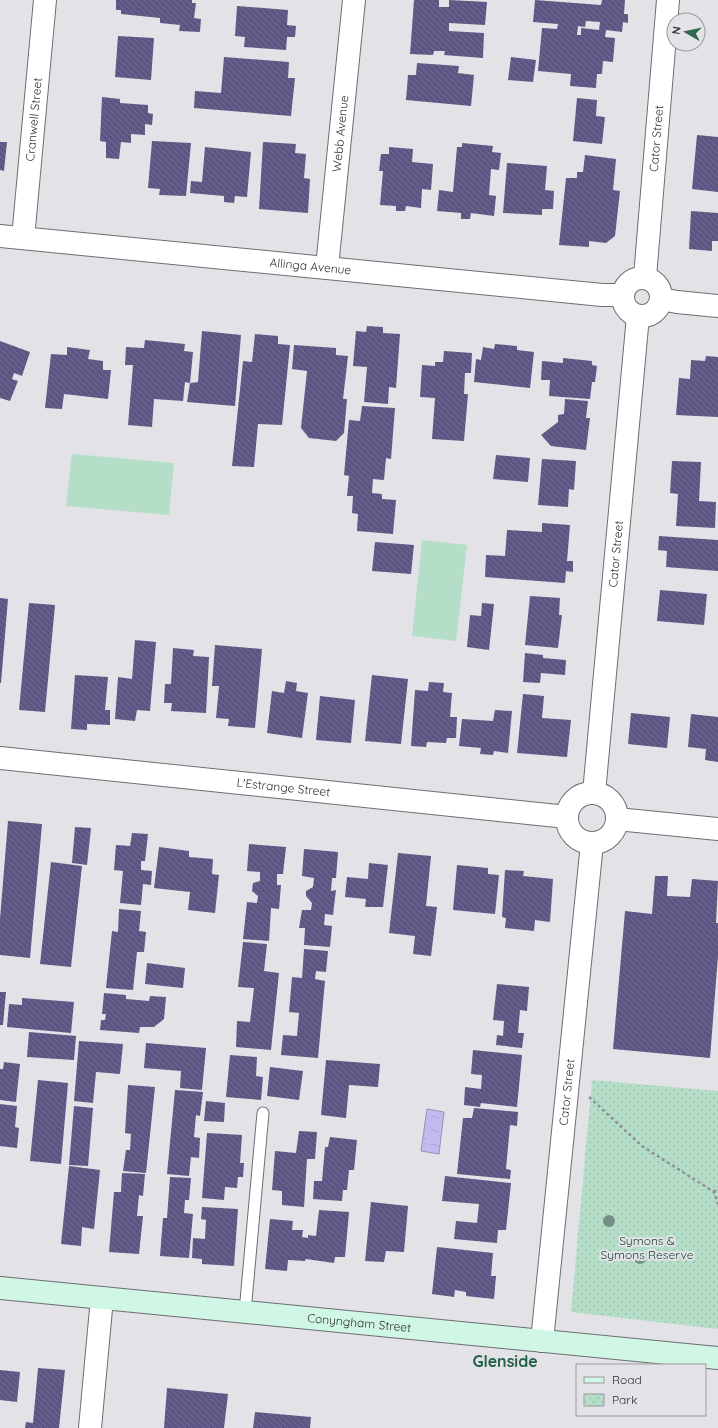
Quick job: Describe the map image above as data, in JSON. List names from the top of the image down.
{
  "streets": {
    "street": [
      "Cranwell Street",
      "Webb Avenue",
      "Cator Street",
      "Allinga Avenue",
      "L'Estrange Street",
      "Conyngham Street"
    ]
  },
  "crossings": [
    ["Cranwell Street", "Allinga Avenue"],
    ["Webb Avenue", "Allinga Avenue"],
    ["Cator Street", "Allinga Avenue"],
    ["Cator Street", "L'Estrange Street"],
    ["Cator Street", "Conyngham Street"]
  ],
  "districts": ["Glenside"],
  "parks": ["Symons & Symons Reserve"],
  "legend": ["Road", "Park"],
  "north": "left"
}
